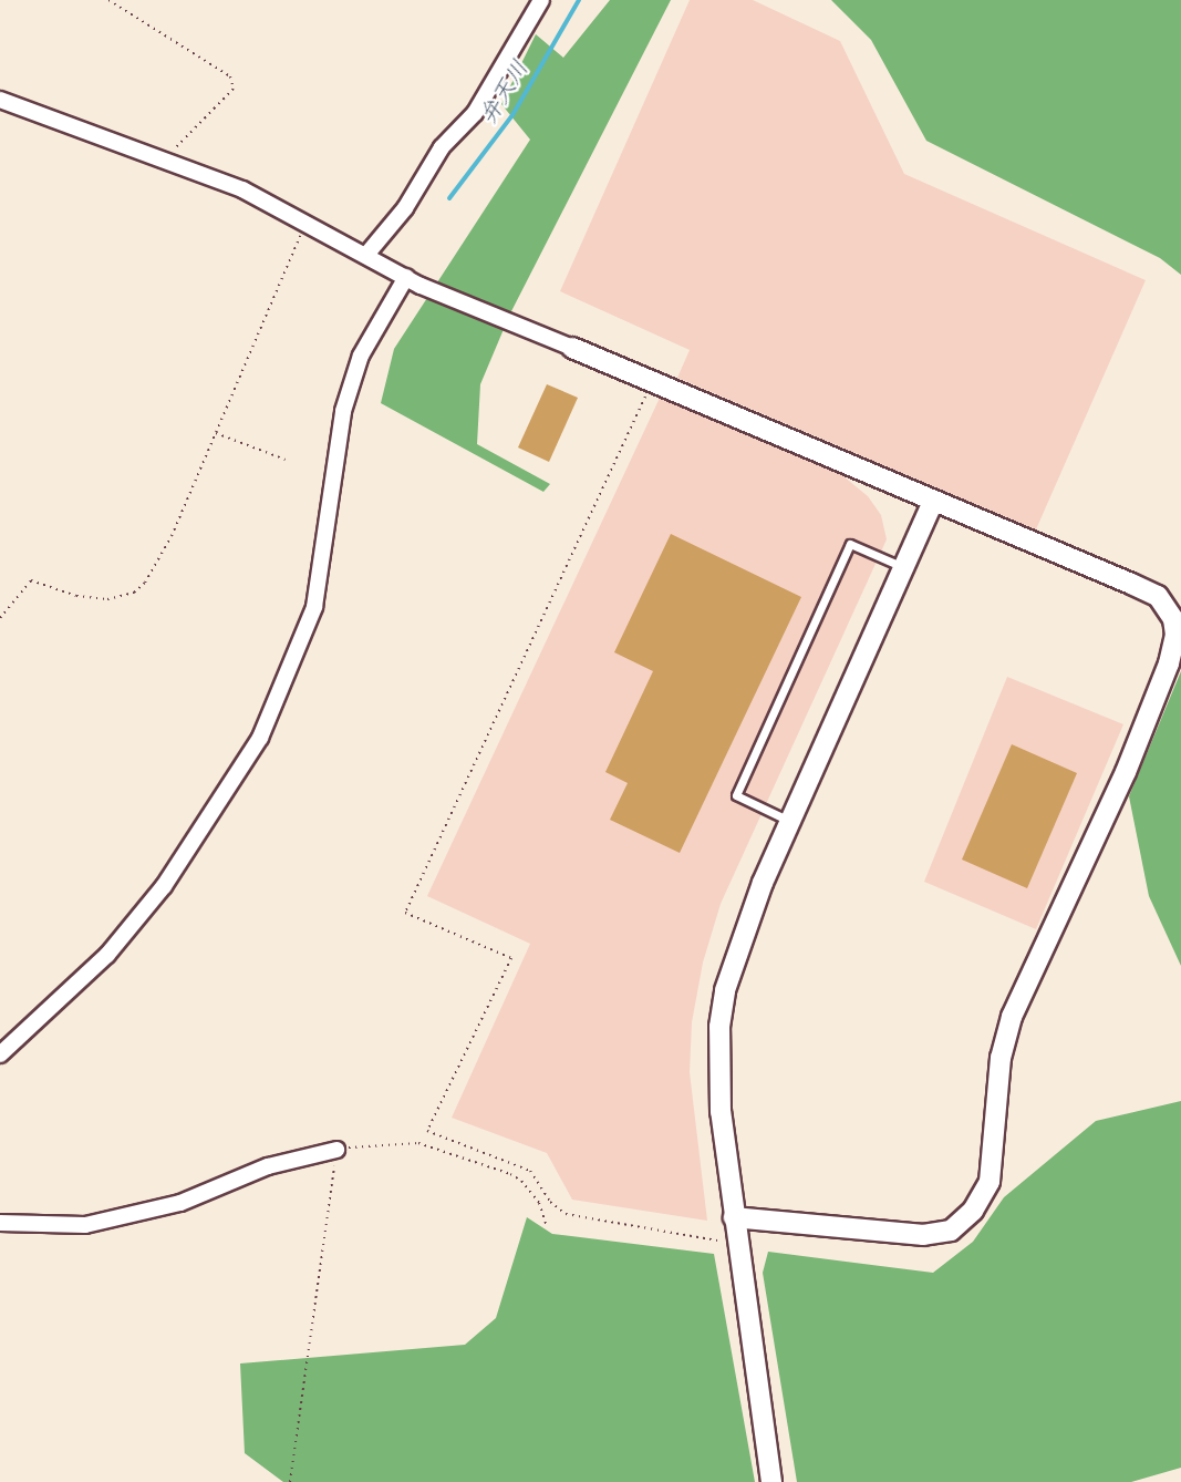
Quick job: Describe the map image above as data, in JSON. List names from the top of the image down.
{
  "water": ["弁天川"]
}
